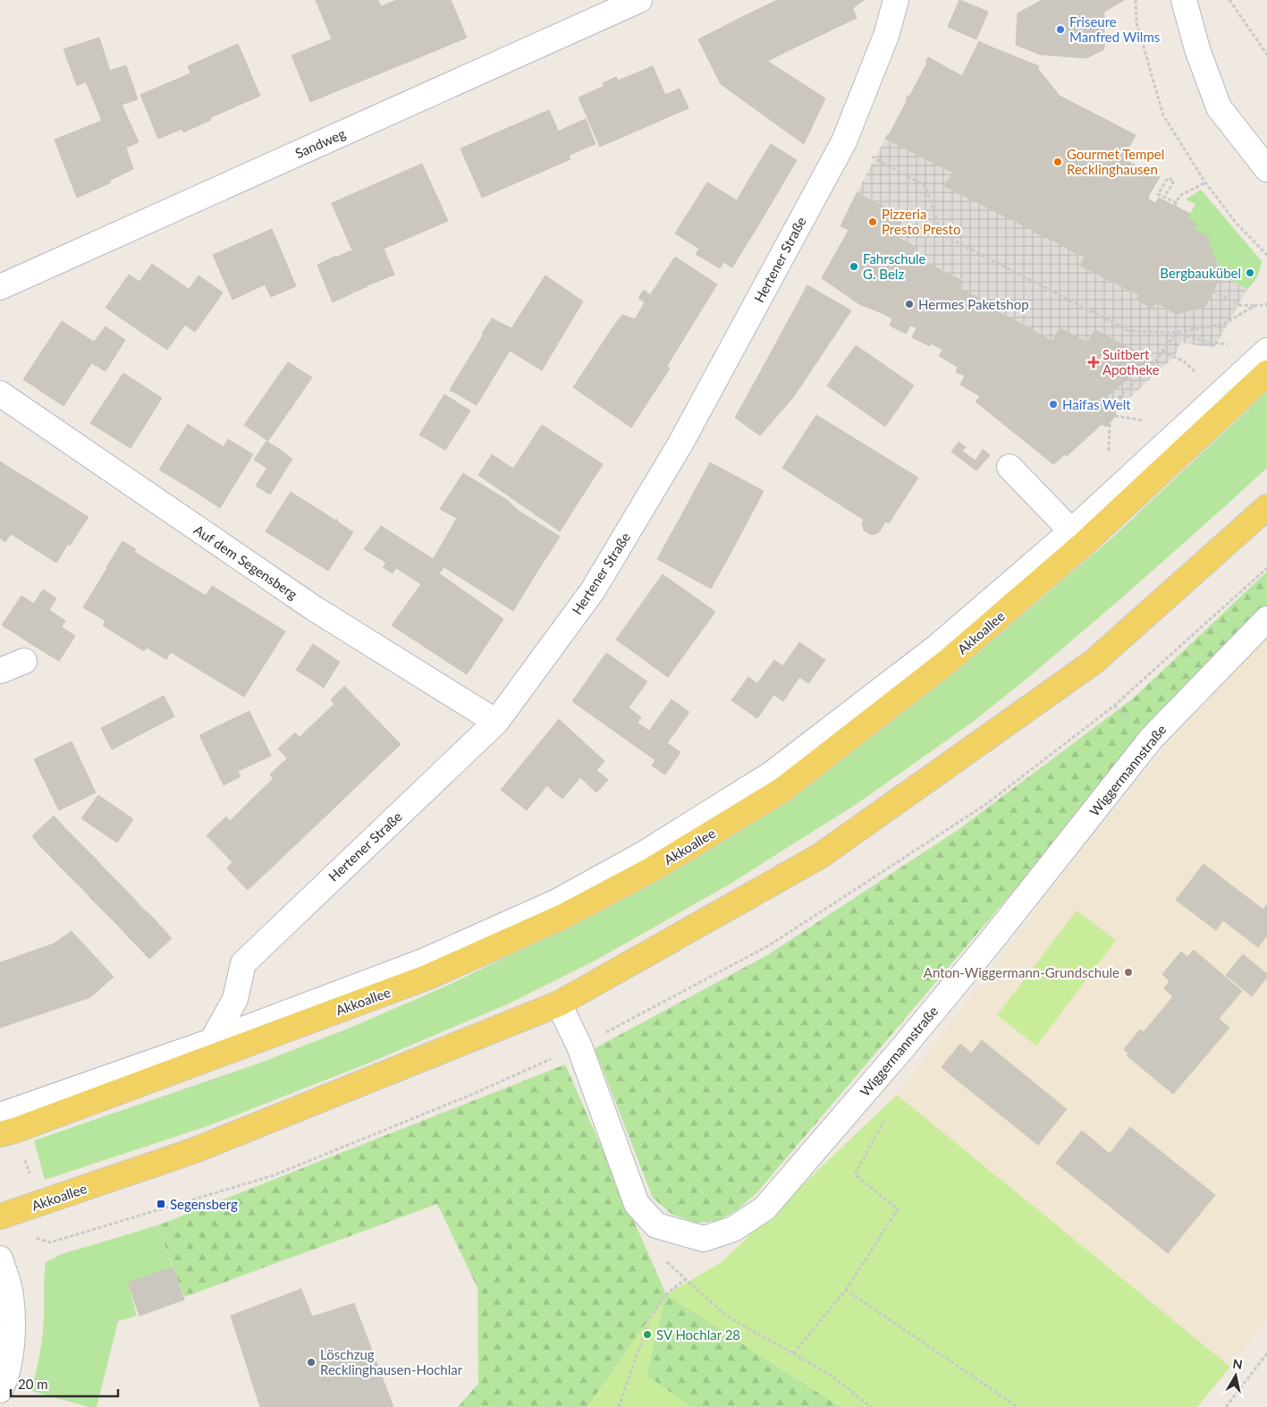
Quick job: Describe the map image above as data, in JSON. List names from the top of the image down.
{
  "streets": {
    "main road": ["Akkoallee"],
    "street": [
      "Sandweg",
      "Hertener Straße",
      "Auf dem Segensberg",
      "Wiggermannstraße"
    ]
  },
  "crossings": [
    ["Hertener Straße", "Auf dem Segensberg"],
    ["Hertener Straße", "Akkoallee"]
  ],
  "places": {
    "other": [
      "Friseure Manfred Wilms",
      "Gourmet Tempel Recklinghausen",
      "Pizzeria Presto Presto",
      "Fahrschule G. Belz",
      "Bergbaukübel",
      "Hermes Paketshop",
      "Haifas Welt",
      "Anton-Wiggermann-Grundschule",
      "SV Hochlar 28",
      "Löschzug Recklinghausen-Hochlar"
    ],
    "health": ["Suitbert Apotheke"],
    "transit": ["Segensberg"]
  },
  "scale_bar": "20 m",
  "north": "top"
}
